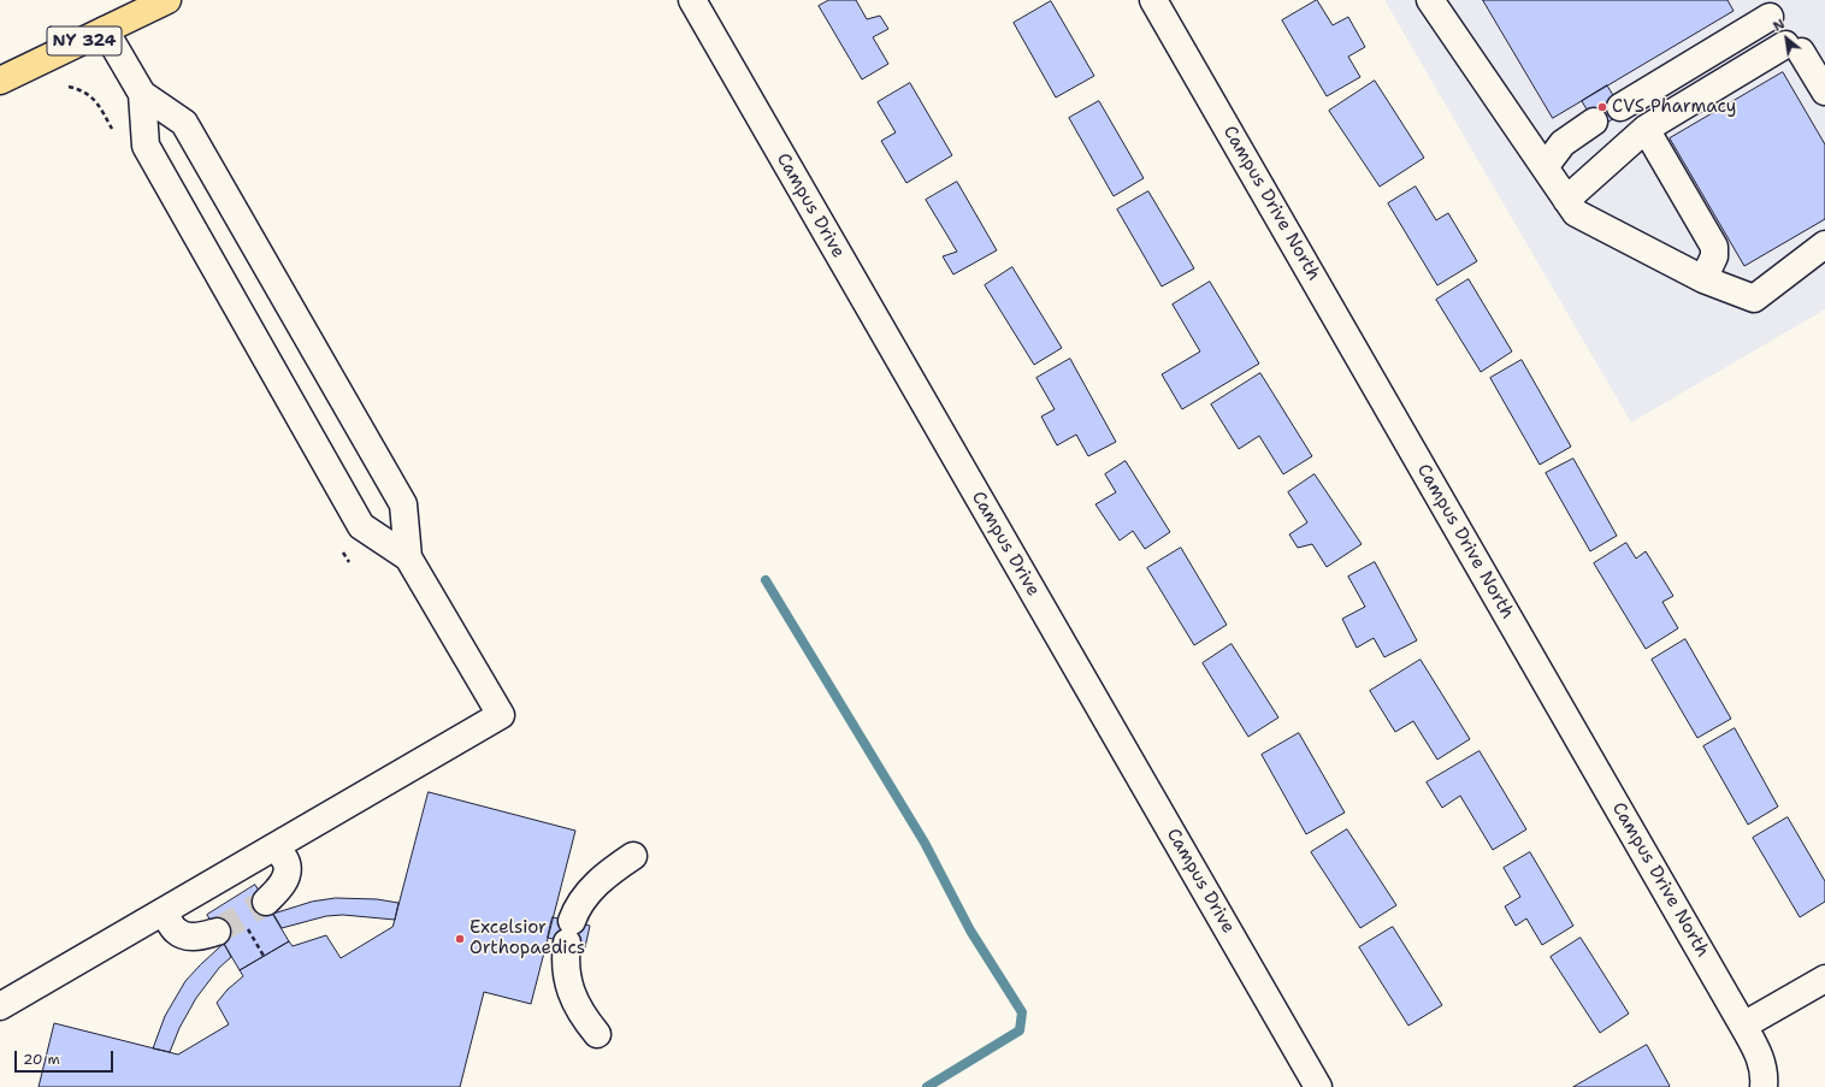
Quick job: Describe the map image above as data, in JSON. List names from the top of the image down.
{
  "streets": {
    "main road": ["NY 324"],
    "street": ["Campus Drive North", "Campus Drive"]
  },
  "places": ["CVS Pharmacy", "Excelsior Orthopaedics"],
  "scale_bar": "20 m",
  "north": "top left"
}
